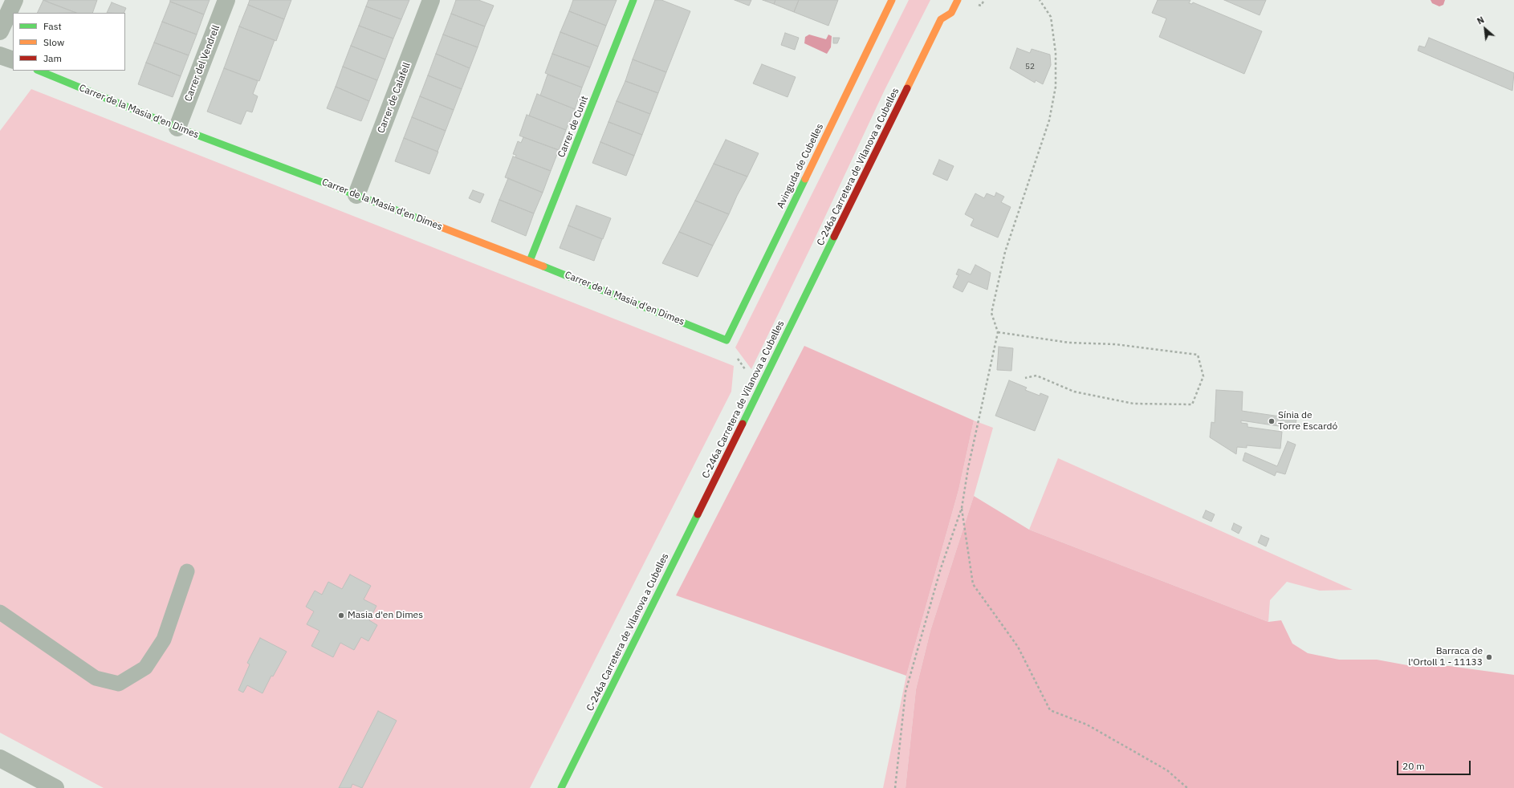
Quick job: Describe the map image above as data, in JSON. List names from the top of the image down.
{
  "streets": {
    "street": [
      "Carrer del Vendrell",
      "Carrer de Calafell",
      "Carrer de la Masia d'en Dimes",
      "Carrer de Cunit",
      "Avinguda de Cubelles",
      "C-246a Carretera de Vilanova a Cubelles"
    ]
  },
  "crossings": [
    ["Carrer del Vendrell", "Carrer de la Masia d'en Dimes"],
    ["Carrer de Calafell", "Carrer de la Masia d'en Dimes"],
    ["Carrer de la Masia d'en Dimes", "Carrer de Cunit"],
    ["Carrer de la Masia d'en Dimes", "Avinguda de Cubelles"]
  ],
  "places": ["Sínia de Torre Escardó", "Masia d'en Dimes", "Barraca de l'Ortoll 1 - 11133"],
  "house_numbers": ["52"],
  "legend": ["Fast", "Slow", "Jam"],
  "scale_bar": "20 m",
  "north": "top left"
}
